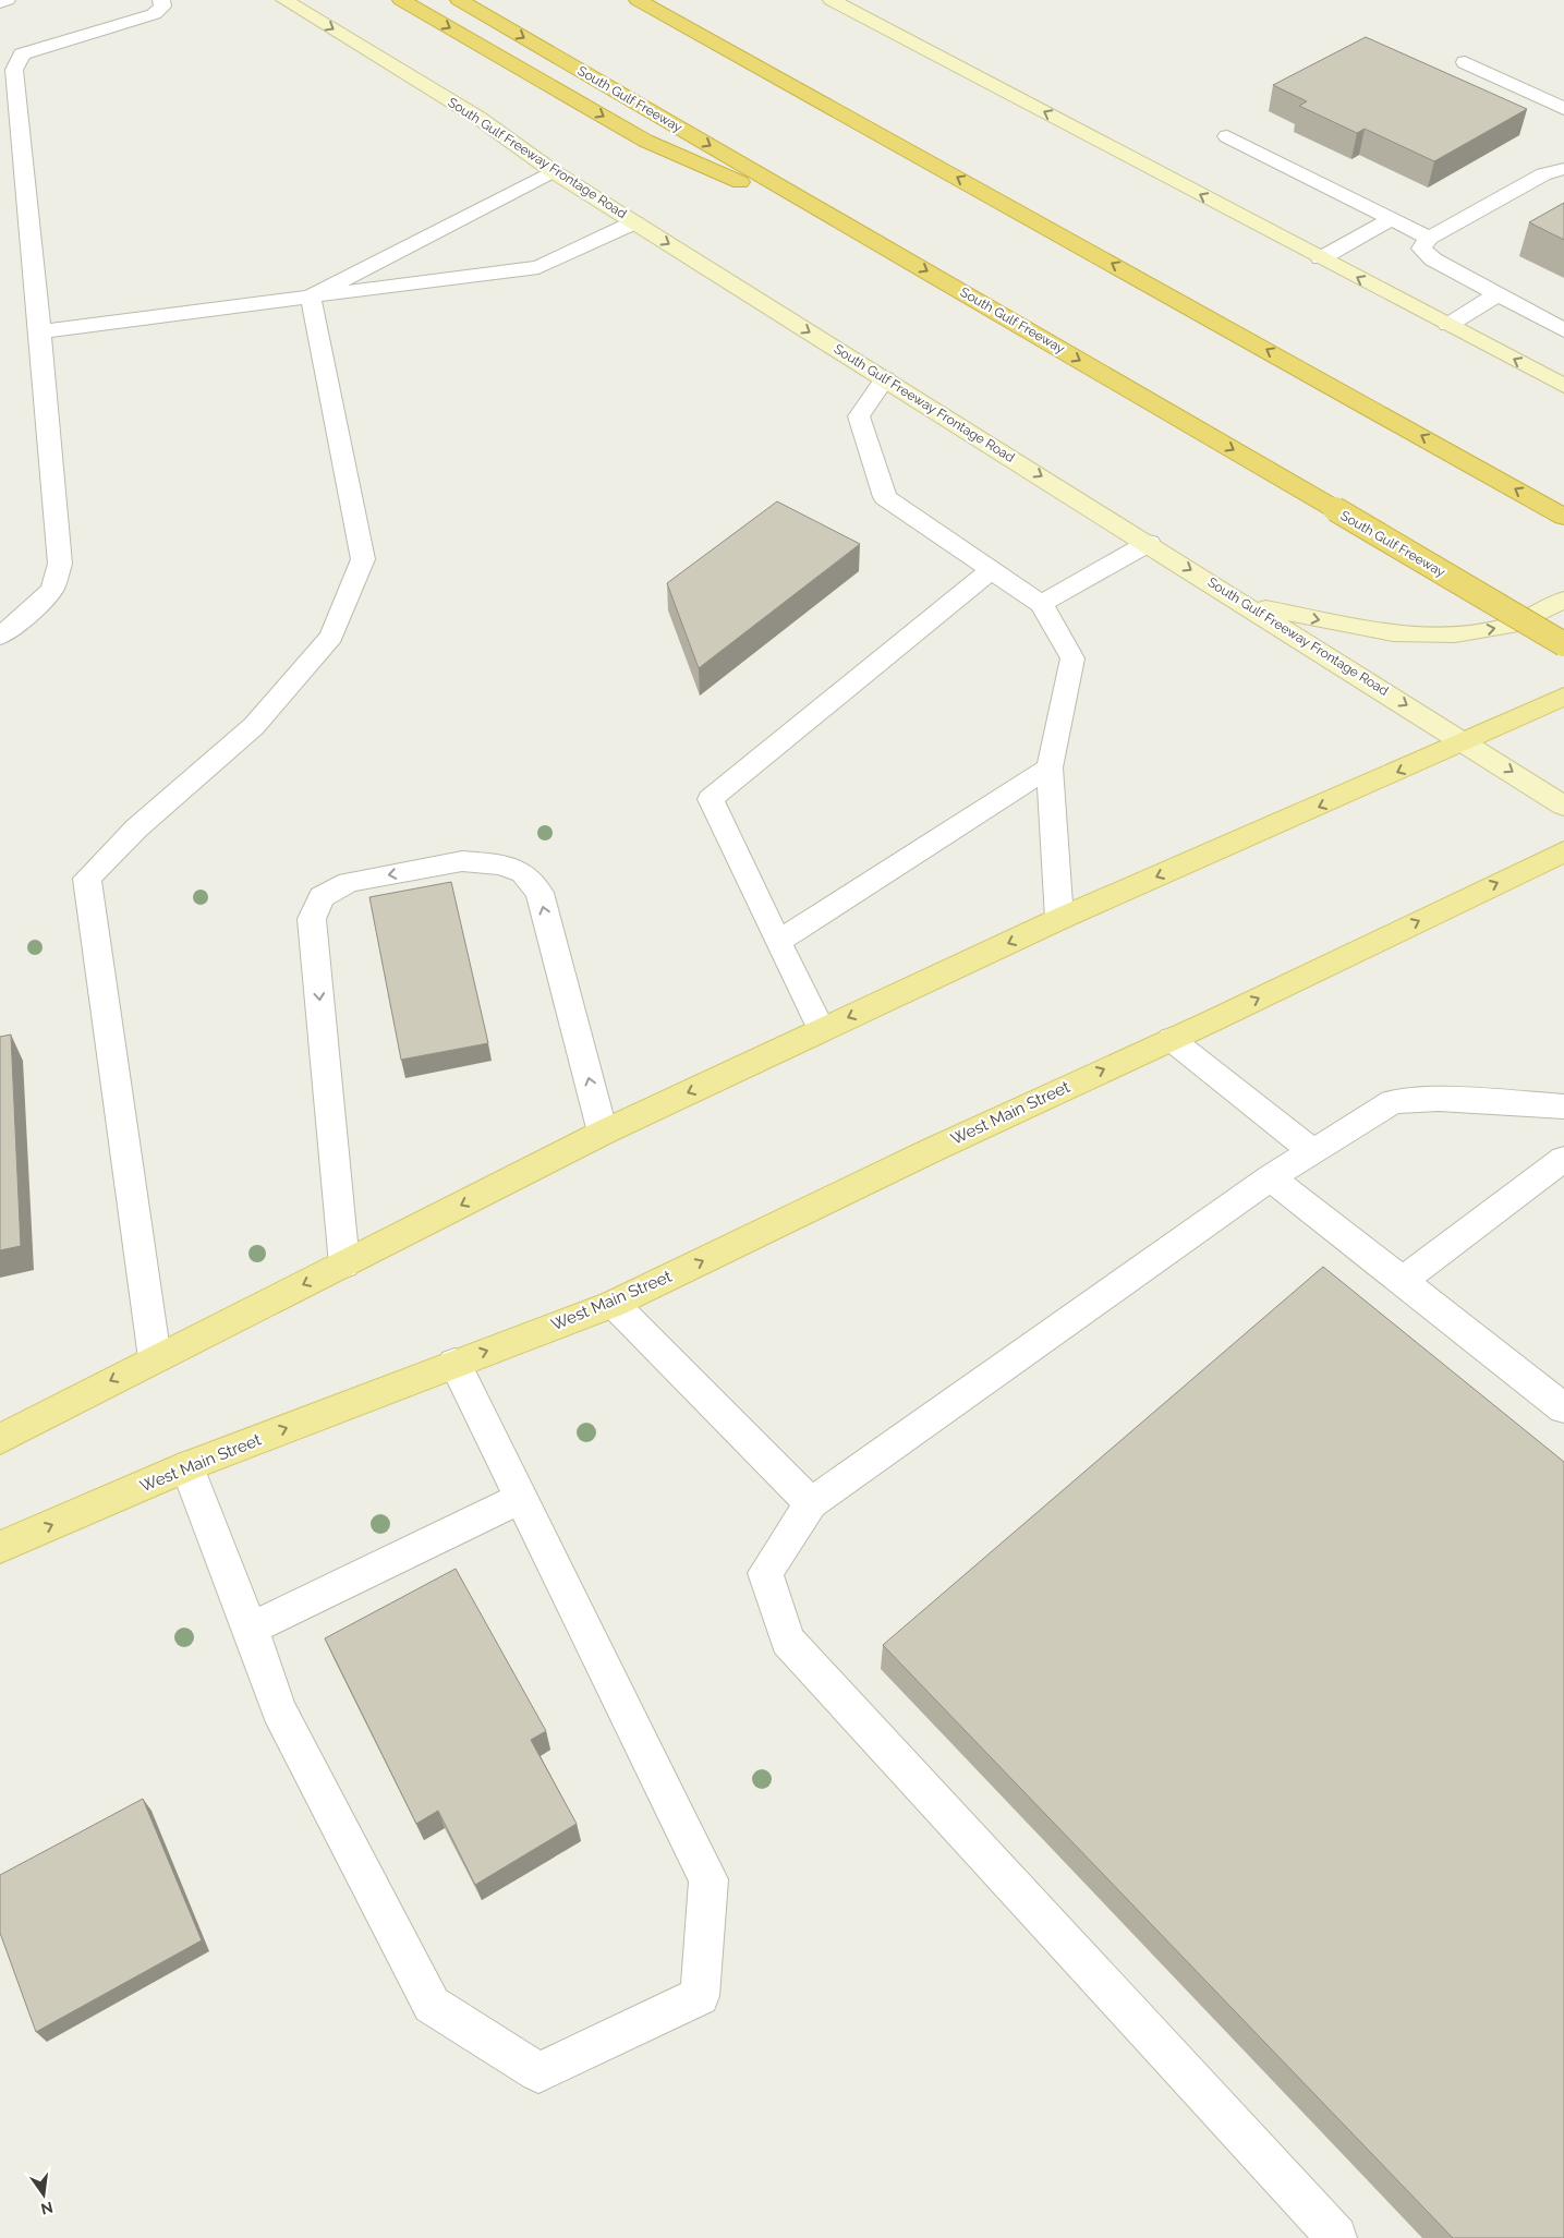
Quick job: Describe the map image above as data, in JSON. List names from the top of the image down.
{
  "streets": {
    "highway": ["South Gulf Freeway"],
    "main road": ["South Gulf Freeway Frontage Road", "West Main Street"]
  },
  "one_way": ["South Gulf Freeway Frontage Road"],
  "north": "bottom"
}
